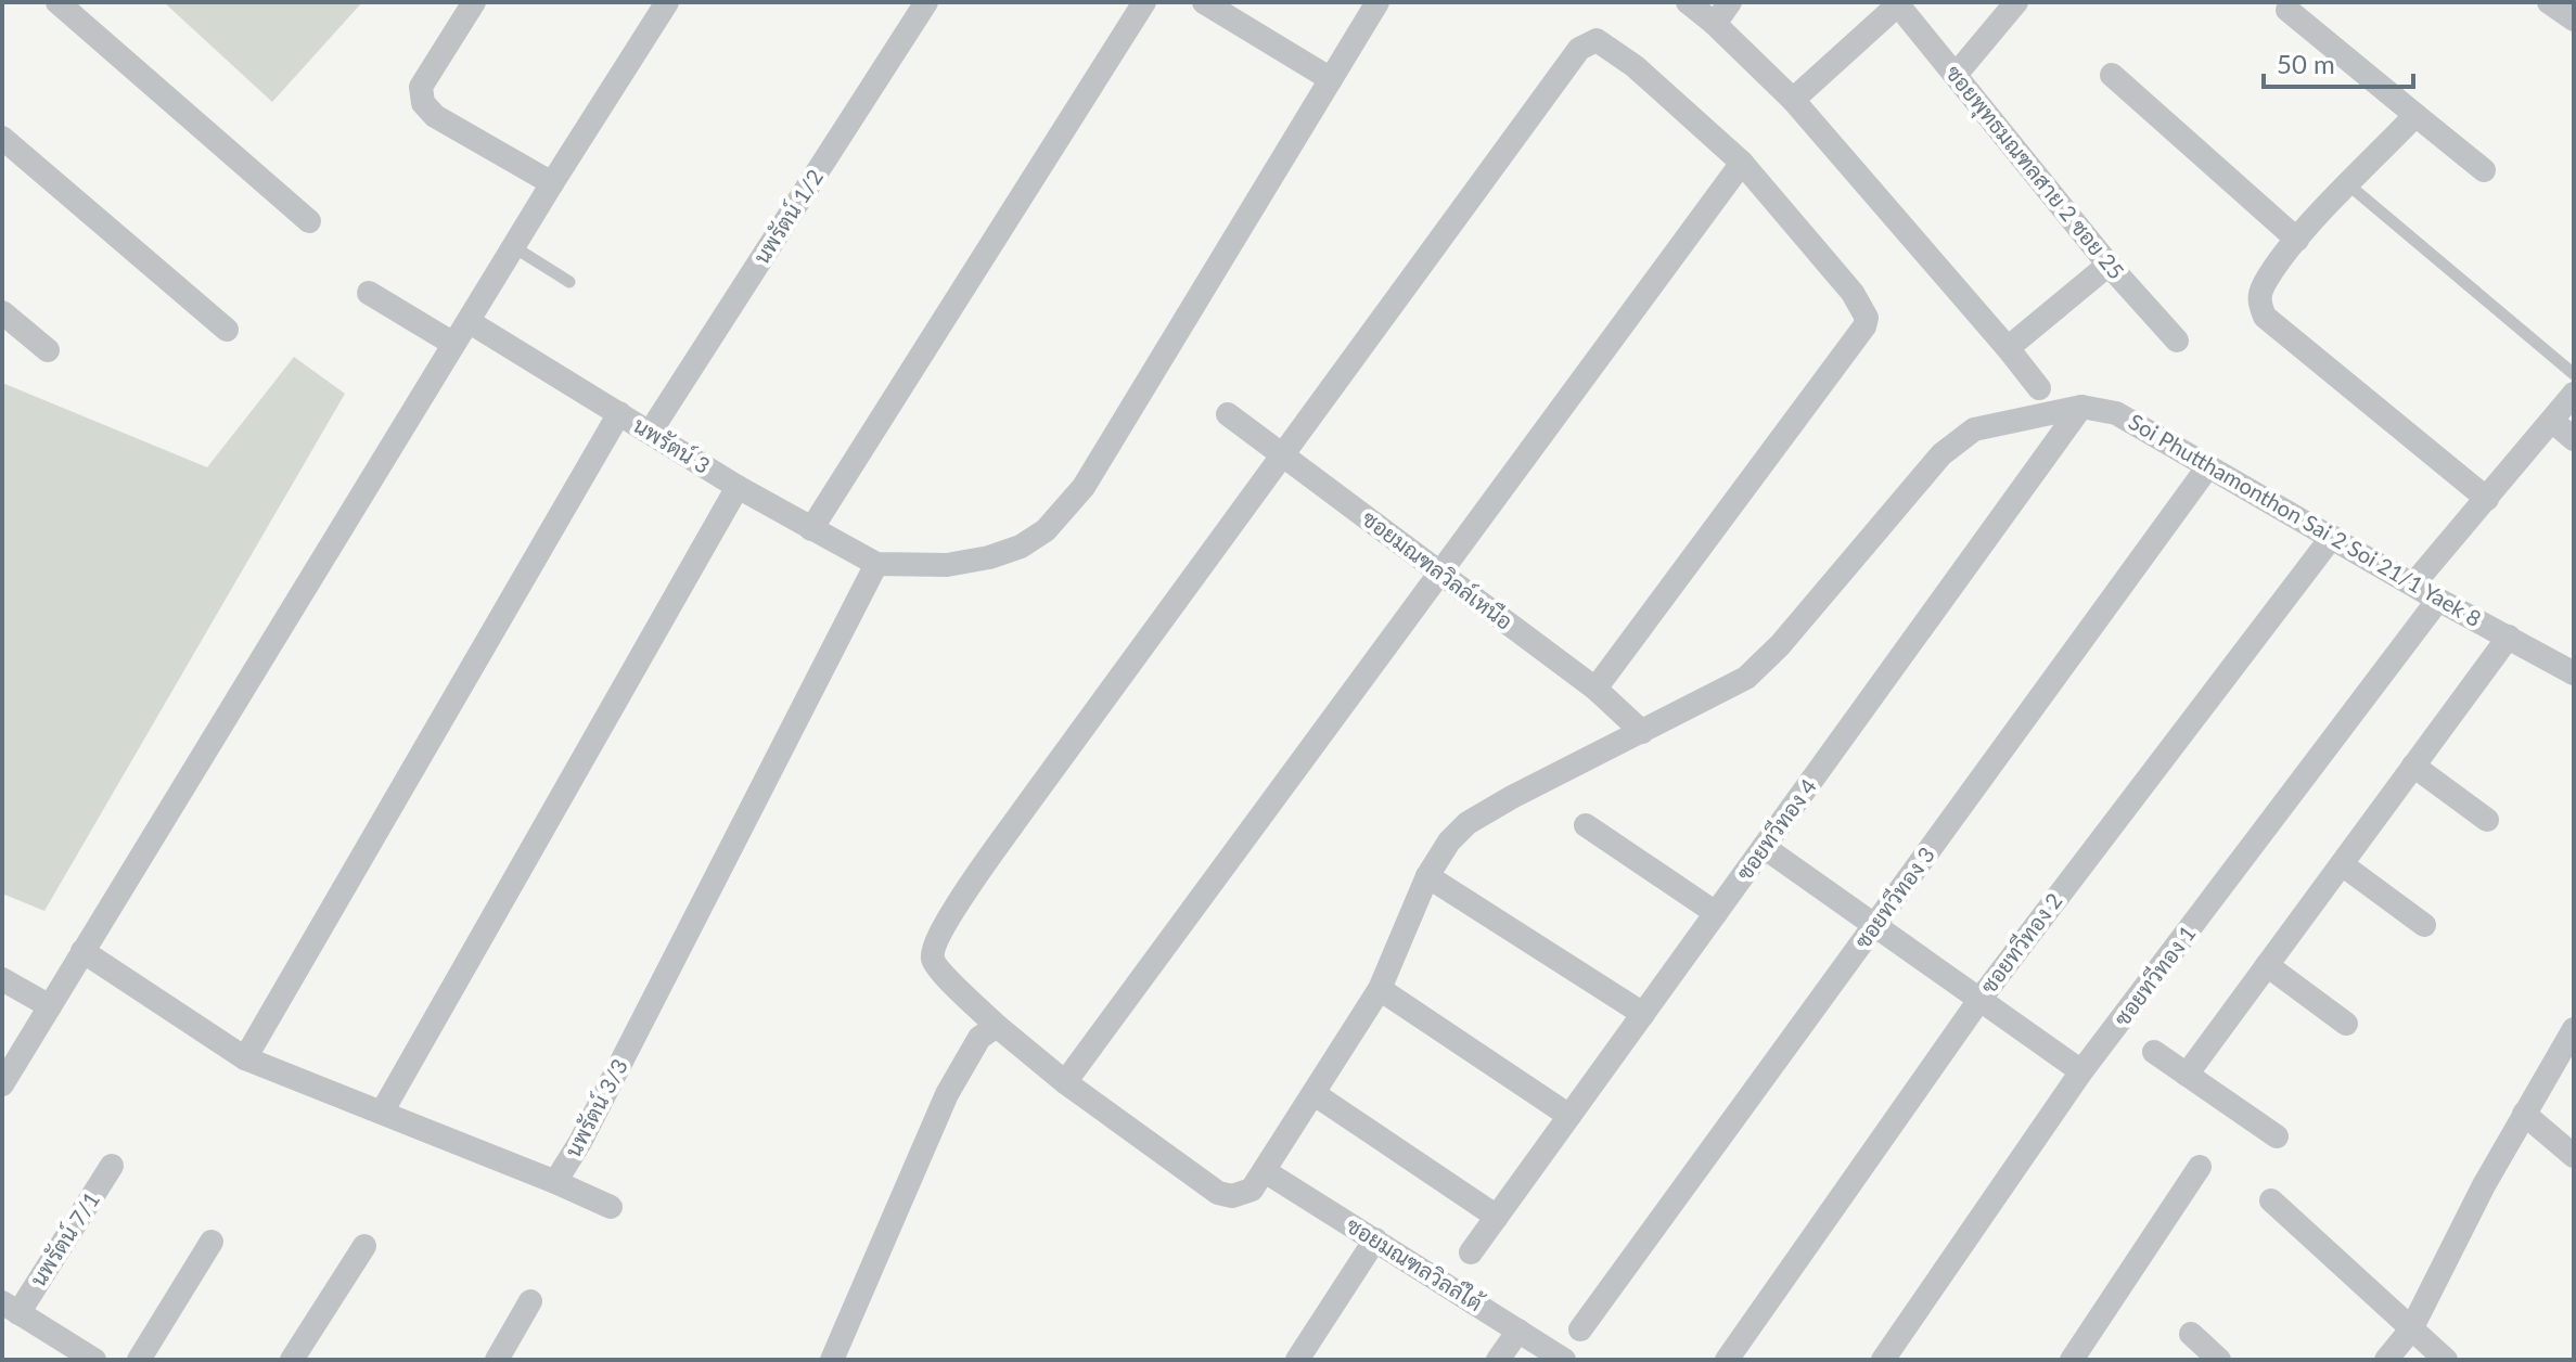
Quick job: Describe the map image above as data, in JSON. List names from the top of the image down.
{
  "streets": {
    "street": [
      "ซอยพุทธมณฑลสาย 2 ซอย 25",
      "นพรัตน์ 1/2",
      "นพรัตน์ 3",
      "Soi Phutthamonthon Sai 2 Soi 21/1 Yaek 8",
      "ซอยมณฑลวิลล์เหนือ",
      "ซอยทวีทอง 4",
      "ซอยทวีทอง 3",
      "ซอยทวีทอง 2",
      "ซอยทวีทอง 1",
      "นพรัตน์ 3/3",
      "นพรัตน์ 7/1",
      "ซอยมณฑลวิลล์ใต้"
    ]
  },
  "crossings": [
    ["นพรัตน์ 1/2", "นพรัตน์ 3"],
    ["นพรัตน์ 3", "นพรัตน์ 3/3"],
    ["Soi Phutthamonthon Sai 2 Soi 21/1 Yaek 8", "ซอยมณฑลวิลล์เหนือ"],
    ["Soi Phutthamonthon Sai 2 Soi 21/1 Yaek 8", "ซอยทวีทอง 4"],
    ["Soi Phutthamonthon Sai 2 Soi 21/1 Yaek 8", "ซอยทวีทอง 3"],
    ["Soi Phutthamonthon Sai 2 Soi 21/1 Yaek 8", "ซอยทวีทอง 2"],
    ["Soi Phutthamonthon Sai 2 Soi 21/1 Yaek 8", "ซอยทวีทอง 1"],
    ["Soi Phutthamonthon Sai 2 Soi 21/1 Yaek 8", "ซอยมณฑลวิลล์ใต้"]
  ],
  "scale_bar": "50 m"
}
